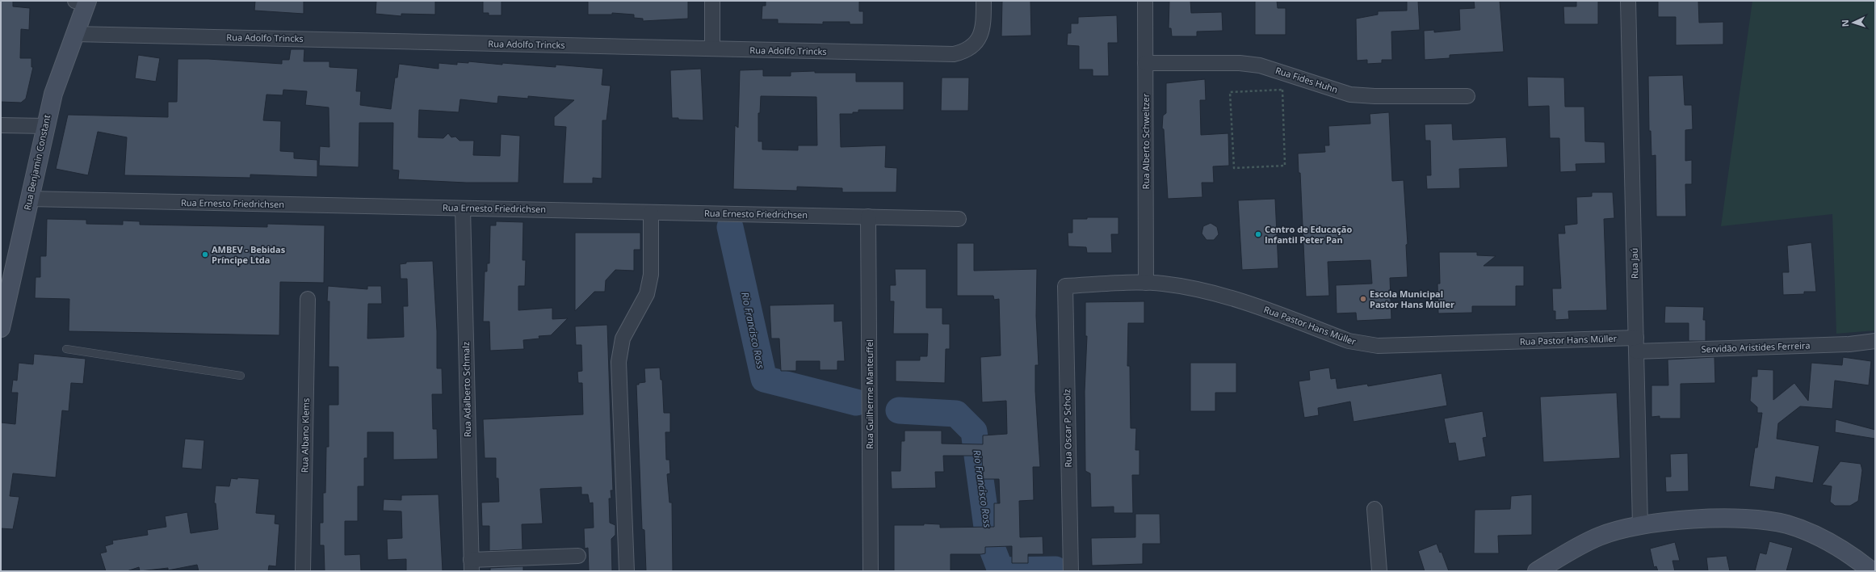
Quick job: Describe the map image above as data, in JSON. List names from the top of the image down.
{
  "streets": {
    "street": [
      "Rua Adolfo Trincks",
      "Rua Fides Huhn",
      "Rua Alberto Schweitzer",
      "Rua Benjamin Constant",
      "Rua Ernesto Friedrichsen",
      "Rua Jaú",
      "Rua Pastor Hans Müller",
      "Servidão Aristides Ferreira",
      "Rua Adalberto Schmalz",
      "Rua Guilherme Manteuffel",
      "Rua Oscar P Scholz",
      "Rua Albano Klems"
    ]
  },
  "crossings": [
    ["Rua Adolfo Trincks", "Rua Benjamin Constant"],
    ["Rua Fides Huhn", "Rua Alberto Schweitzer"],
    ["Rua Alberto Schweitzer", "Rua Pastor Hans Müller"],
    ["Rua Benjamin Constant", "Rua Ernesto Friedrichsen"],
    ["Rua Ernesto Friedrichsen", "Rua Adalberto Schmalz"],
    ["Rua Ernesto Friedrichsen", "Rua Guilherme Manteuffel"],
    ["Rua Jaú", "Rua Pastor Hans Müller"],
    ["Rua Jaú", "Servidão Aristides Ferreira"],
    ["Rua Pastor Hans Müller", "Servidão Aristides Ferreira"],
    ["Rua Pastor Hans Müller", "Rua Oscar P Scholz"]
  ],
  "water": ["Rio Francisco Ross"],
  "places": ["Centro de Educação Infantil Peter Pan", "AMBEV - Bebidas Príncipe Ltda", "Escola Municipal Pastor Hans Müller"],
  "north": "left"
}
